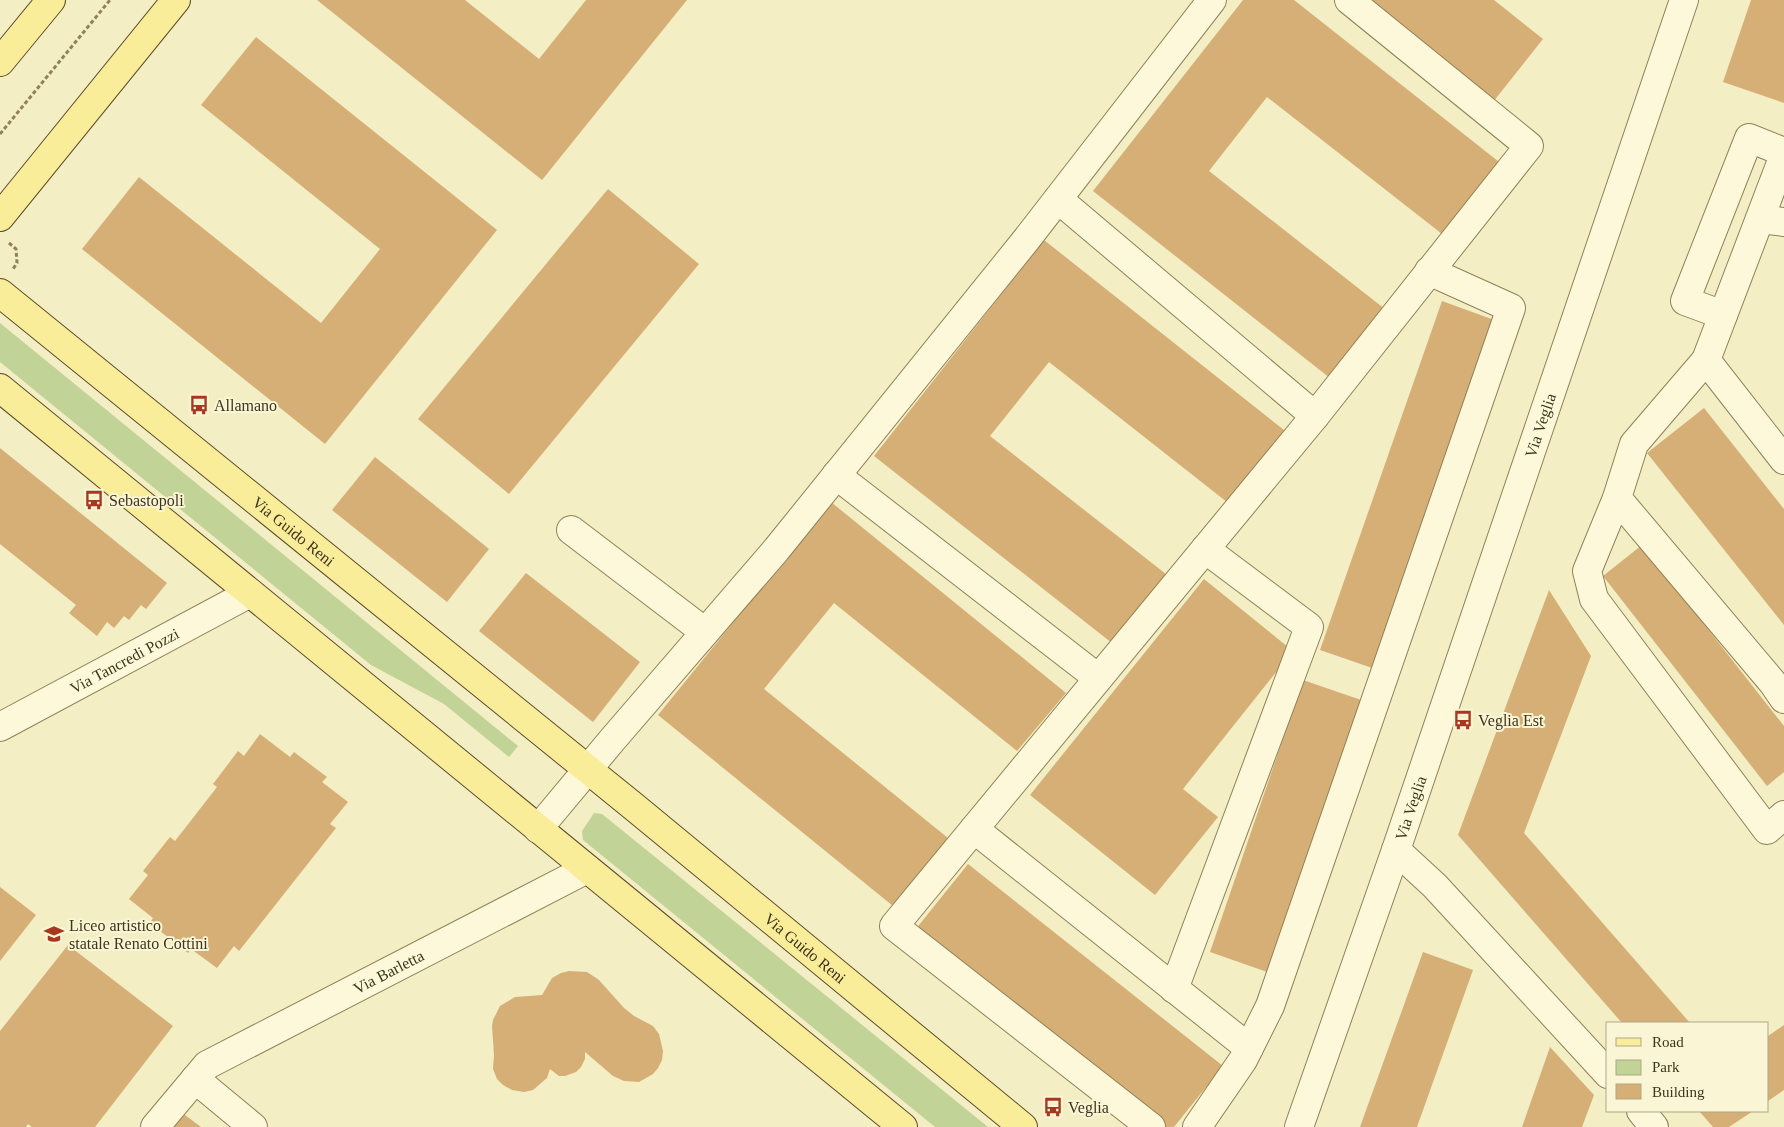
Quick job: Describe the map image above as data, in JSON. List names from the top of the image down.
{
  "streets": {
    "main road": ["Via Guido Reni"],
    "street": ["Via Veglia", "Via Tancredi Pozzi", "Via Barletta"]
  },
  "places": {
    "bus stop": [
      "Allamano",
      "Sebastopoli",
      "Veglia Est",
      "Veglia"
    ],
    "school or university": ["Liceo artistico statale Renato Cottini"]
  },
  "legend": ["Road", "Park", "Building"]
}
